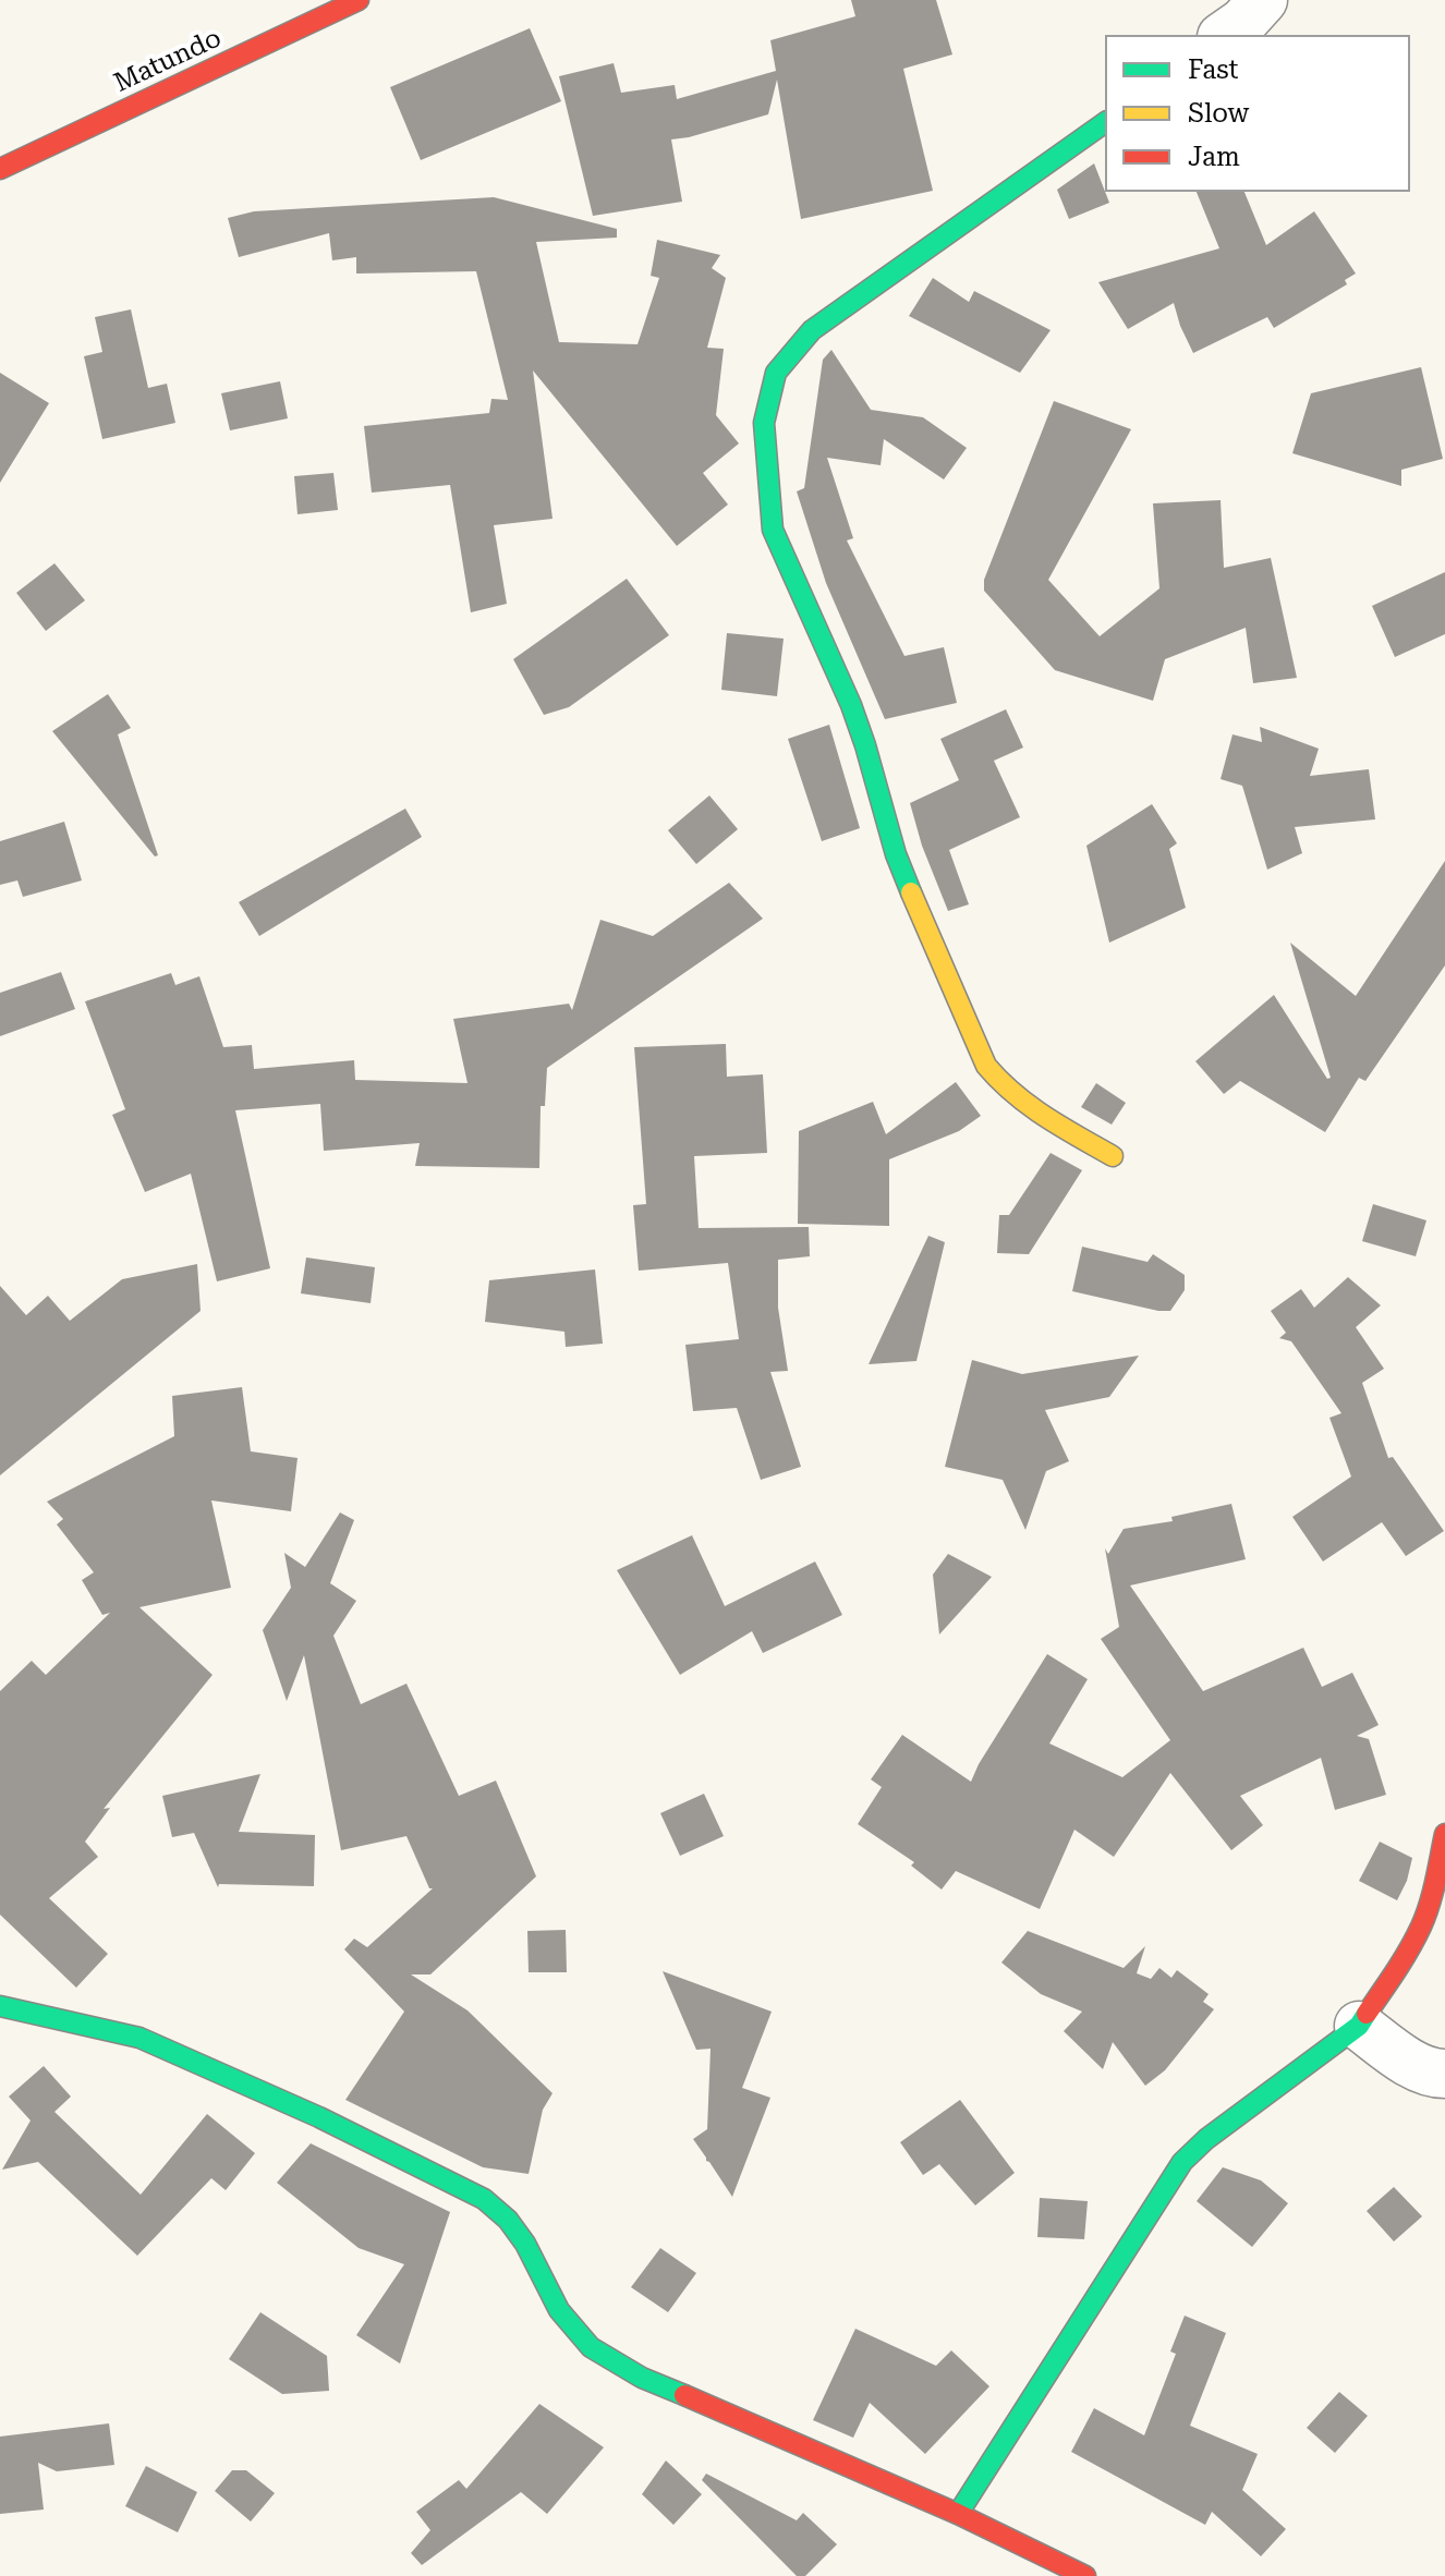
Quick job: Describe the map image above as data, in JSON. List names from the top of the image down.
{
  "streets": {
    "street": ["Matundo"]
  },
  "legend": ["Fast", "Slow", "Jam"]
}
